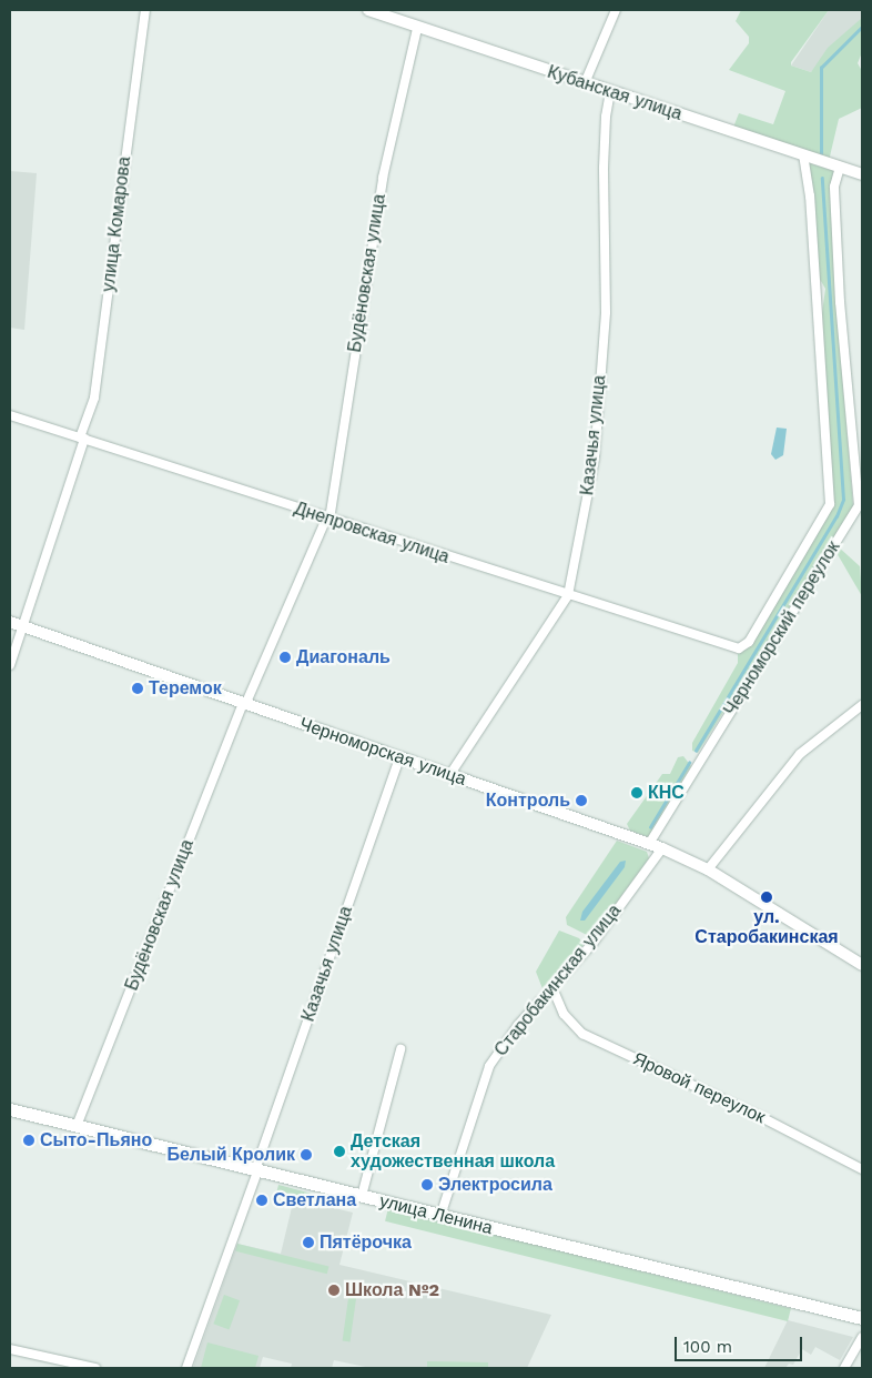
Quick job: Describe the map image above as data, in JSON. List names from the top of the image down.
{
  "streets": {
    "main road": ["улица Ленина"],
    "street": [
      "Кубанская улица",
      "улица Комарова",
      "Будёновская улица",
      "Казачья улица",
      "Днепровская улица",
      "Черноморский переулок",
      "Черноморская улица",
      "Старобакинская улица",
      "Яровой переулок"
    ]
  },
  "crossings": [
    ["Кубанская улица", "Будёновская улица"],
    ["Кубанская улица", "Казачья улица"],
    ["Кубанская улица", "Днепровская улица"],
    ["Кубанская улица", "Черноморский переулок"],
    ["улица Комарова", "Днепровская улица"],
    ["улица Комарова", "Черноморская улица"],
    ["Будёновская улица", "Днепровская улица"],
    ["Будёновская улица", "Черноморская улица"],
    ["Будёновская улица", "улица Ленина"],
    ["Казачья улица", "Днепровская улица"],
    ["Казачья улица", "Черноморская улица"],
    ["Казачья улица", "улица Ленина"],
    ["Черноморский переулок", "Черноморская улица"],
    ["Черноморская улица", "Старобакинская улица"],
    ["Старобакинская улица", "Яровой переулок"],
    ["Старобакинская улица", "улица Ленина"]
  ],
  "places": [
    "Диагональ",
    "Теремок",
    "КНС",
    "Контроль",
    "ул. Старобакинская",
    "Сыто-Пьяно",
    "Детская художественная школа",
    "Белый Кролик",
    "Электросила",
    "Светлана",
    "Пятёрочка",
    "Школа №2"
  ],
  "scale_bar": "100 m"
}
